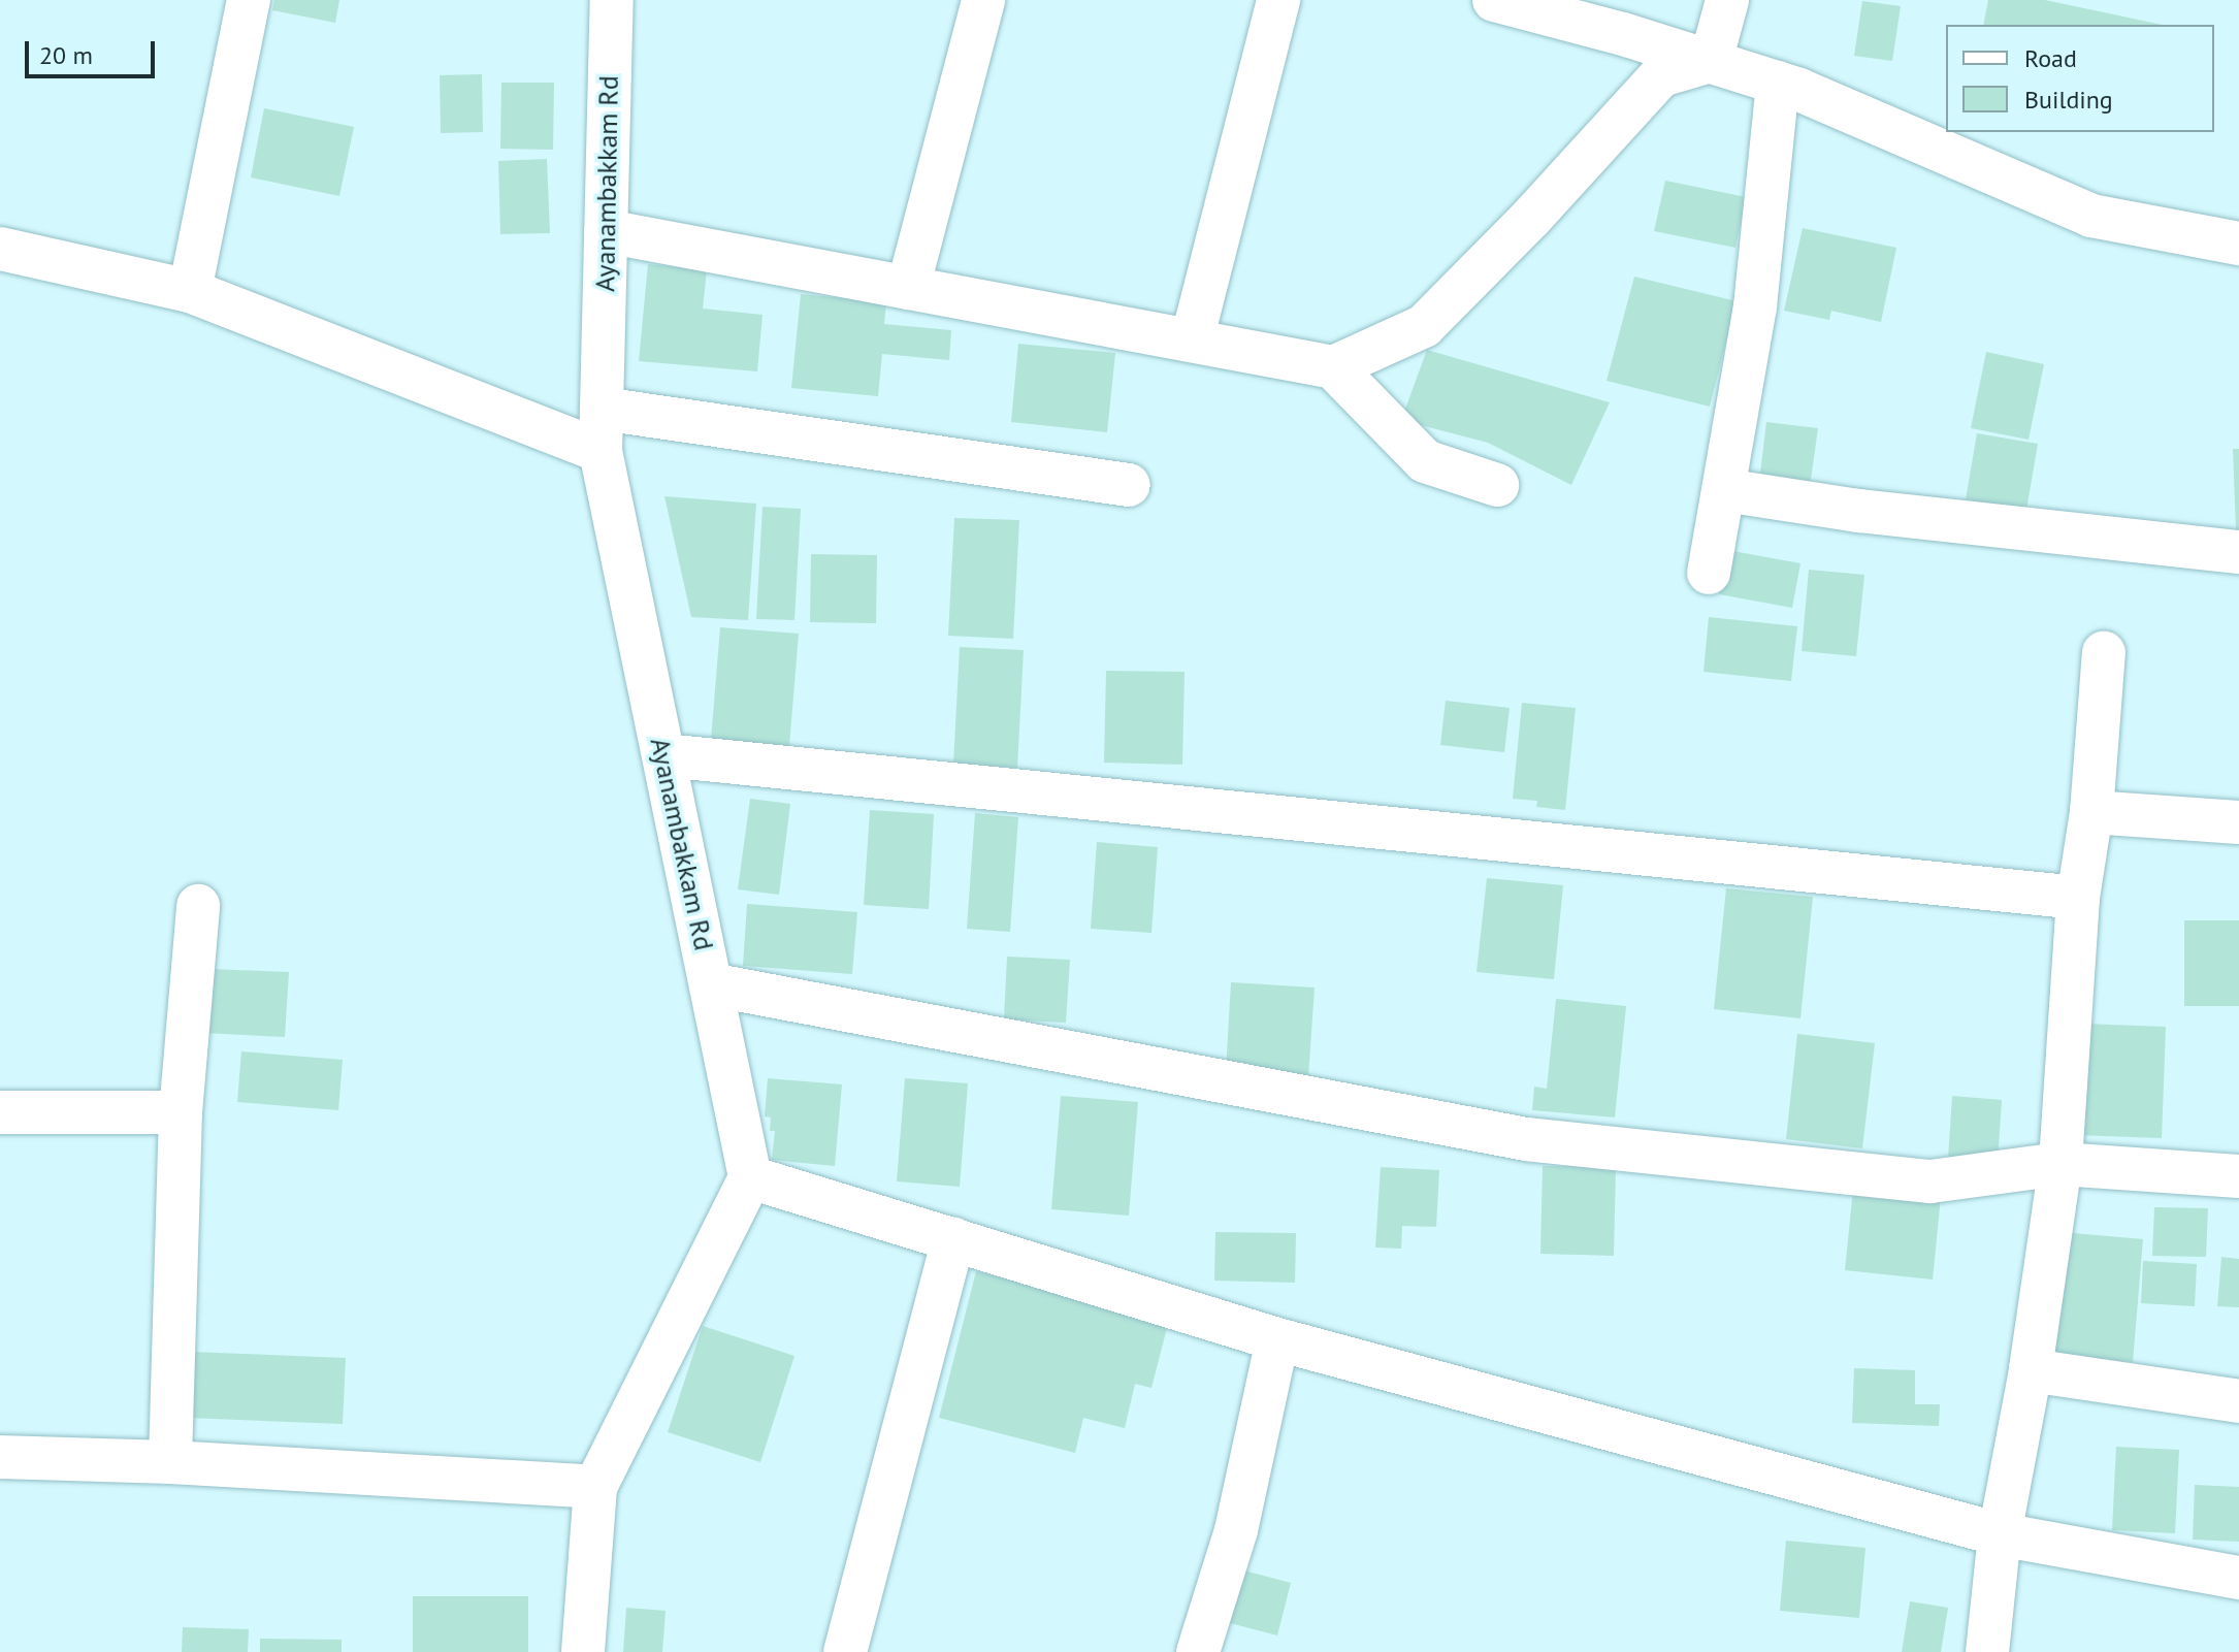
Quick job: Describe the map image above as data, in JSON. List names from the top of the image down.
{
  "streets": {
    "street": ["Ayanambakkam Rd"]
  },
  "legend": ["Road", "Building"],
  "scale_bar": "20 m"
}
